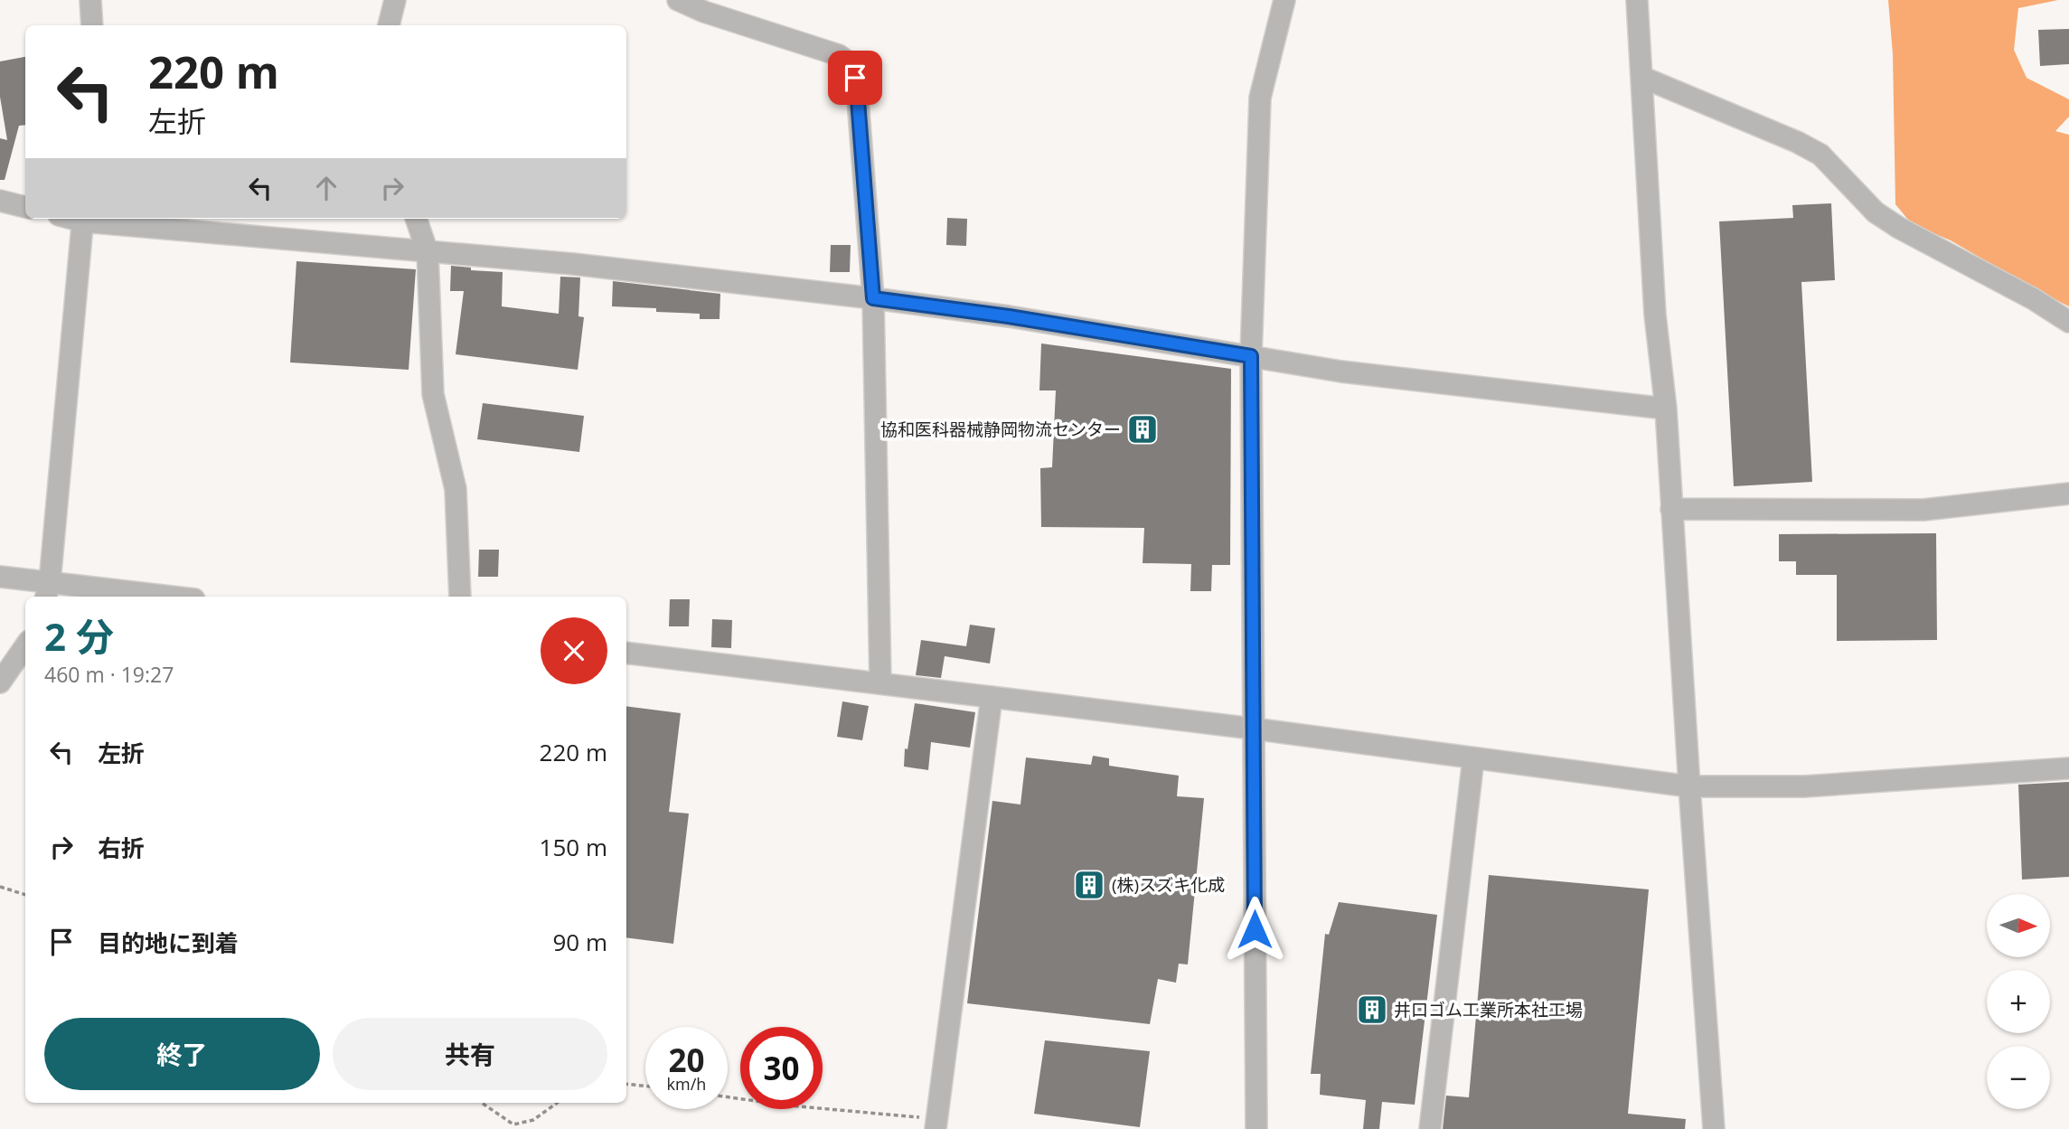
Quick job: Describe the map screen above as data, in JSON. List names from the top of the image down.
{
  "places": {
    "building": ["協和医科器械静岡物流センター", "(株)スズキ化成", "井口ゴム工業所本社工場"]
  },
  "north": "right",
  "page": {
    "turn": ["220 m", "左折"],
    "heading": ["2 分", "460 m · 19:27"],
    "list": [
      {
        "name": "左折",
        "value": "220 m"
      },
      {
        "name": "右折",
        "value": "150 m"
      },
      {
        "name": "目的地に到着",
        "value": "90 m"
      }
    ],
    "map_buttons": ["+", "−"],
    "buttons": ["終了", "共有"],
    "speed": "20 km/h",
    "limit": "30"
  }
}
